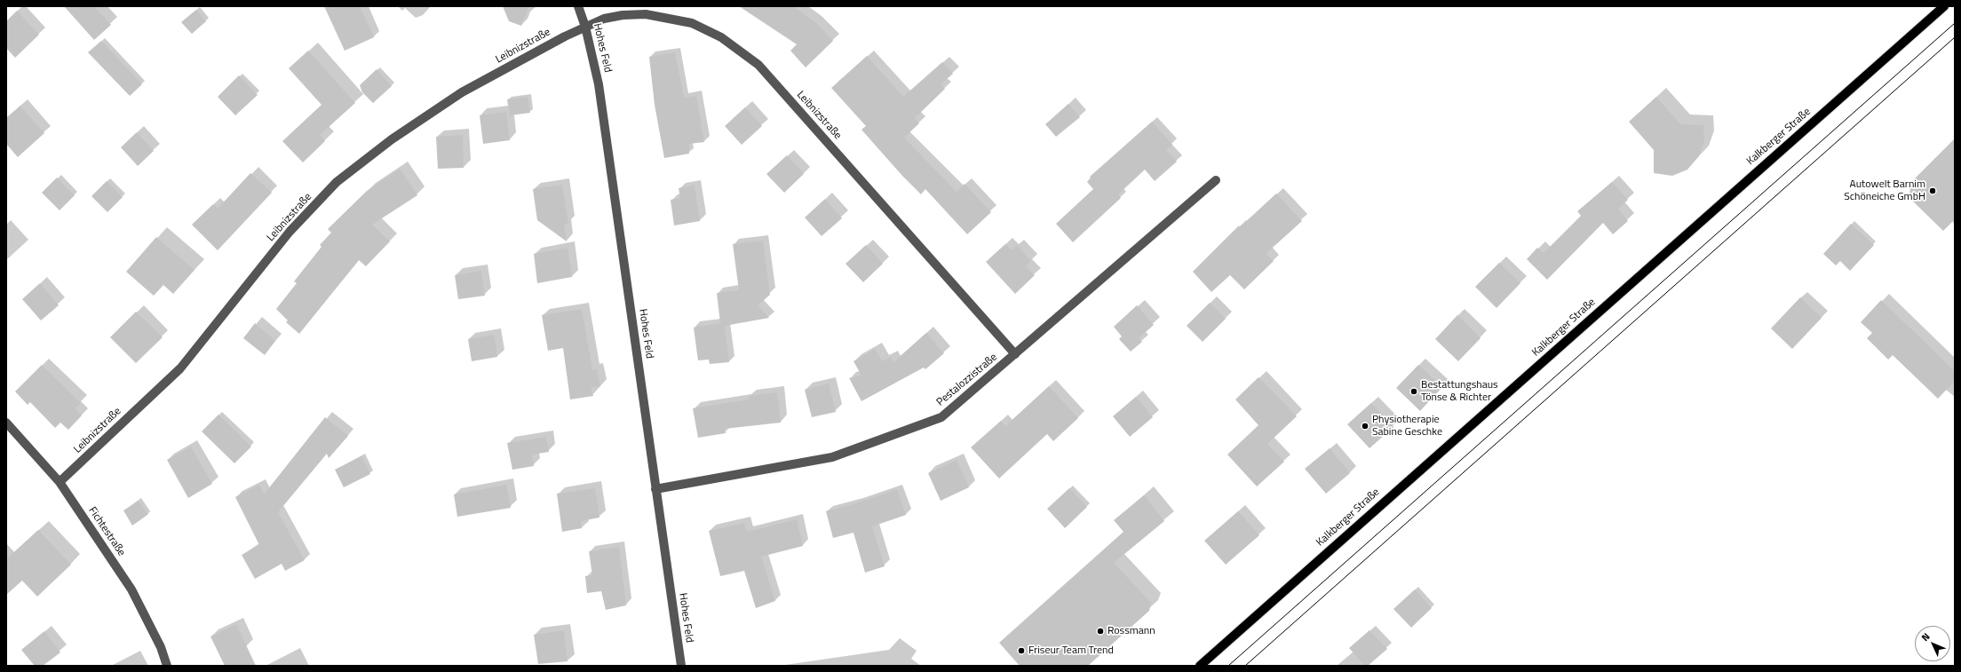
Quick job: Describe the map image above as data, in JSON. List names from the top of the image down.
{
  "streets": {
    "main road": ["Kalkberger Straße"],
    "street": [
      "Leibnizstraße",
      "Hohes Feld",
      "Pestalozzistraße",
      "Fichtestraße"
    ]
  },
  "crossings": [
    ["Leibnizstraße", "Hohes Feld"],
    ["Leibnizstraße", "Pestalozzistraße"],
    ["Leibnizstraße", "Fichtestraße"],
    ["Hohes Feld", "Pestalozzistraße"]
  ],
  "places": [
    "Autowelt Barnim Schöneiche GmbH",
    "Bestattungshaus Tönse & Richter",
    "Physiotherapie Sabine Geschke",
    "Rossmann",
    "Friseur Team Trend"
  ],
  "north": "top left"
}
